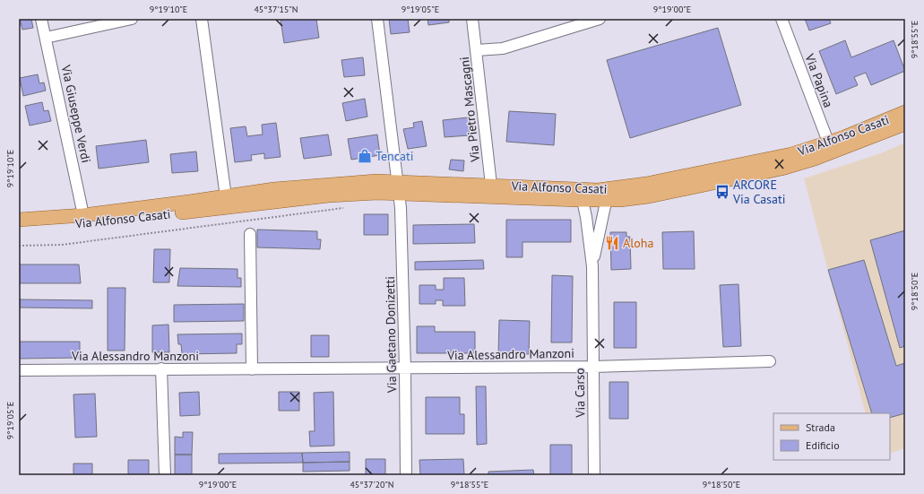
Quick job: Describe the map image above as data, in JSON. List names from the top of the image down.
{
  "streets": {
    "main road": ["Via Alfonso Casati"],
    "street": [
      "Via Papina",
      "Via Pietro Mascagni",
      "Via Giuseppe Verdi",
      "Via Gaetano Donizetti",
      "Via Alessandro Manzoni",
      "Via Carso"
    ]
  },
  "crossings": [
    ["Via Papina", "Via Alfonso Casati"],
    ["Via Pietro Mascagni", "Via Alfonso Casati"],
    ["Via Giuseppe Verdi", "Via Alfonso Casati"],
    ["Via Alfonso Casati", "Via Gaetano Donizetti"],
    ["Via Alfonso Casati", "Via Carso"],
    ["Via Gaetano Donizetti", "Via Alessandro Manzoni"],
    ["Via Alessandro Manzoni", "Via Carso"]
  ],
  "places": {
    "shop": ["Tencati"],
    "bus stop": ["ARCORE Via Casati"],
    "restaurant": ["Aloha"]
  },
  "legend": ["Strada", "Edificio"],
  "coordinates": [
    "9°19'10\"E",
    "45°37'15\"N",
    "9°19'05\"E",
    "9°19'00\"E",
    "9°18'55\"E",
    "9°18'50\"E",
    "45°37'20\"N"
  ]
}
